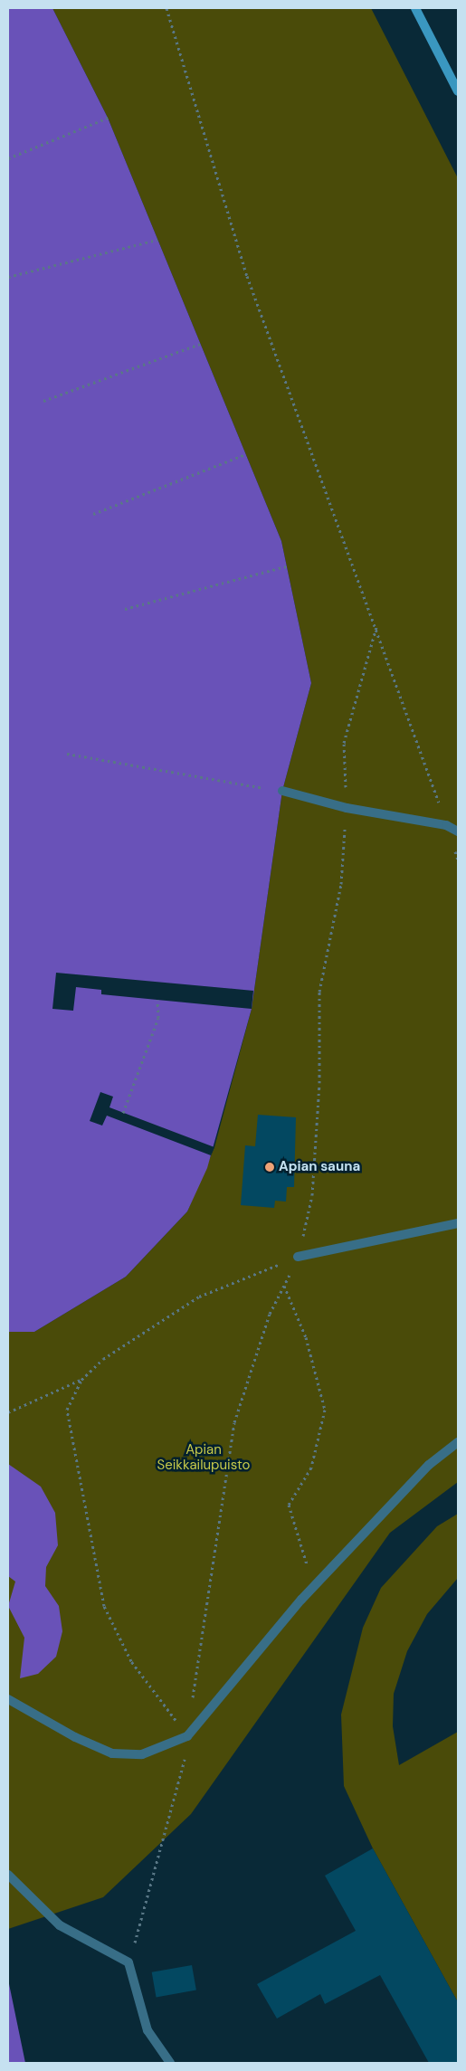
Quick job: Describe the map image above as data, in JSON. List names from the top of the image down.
{
  "parks": ["Apian Seikkailupuisto"],
  "places": ["Apian sauna"]
}
